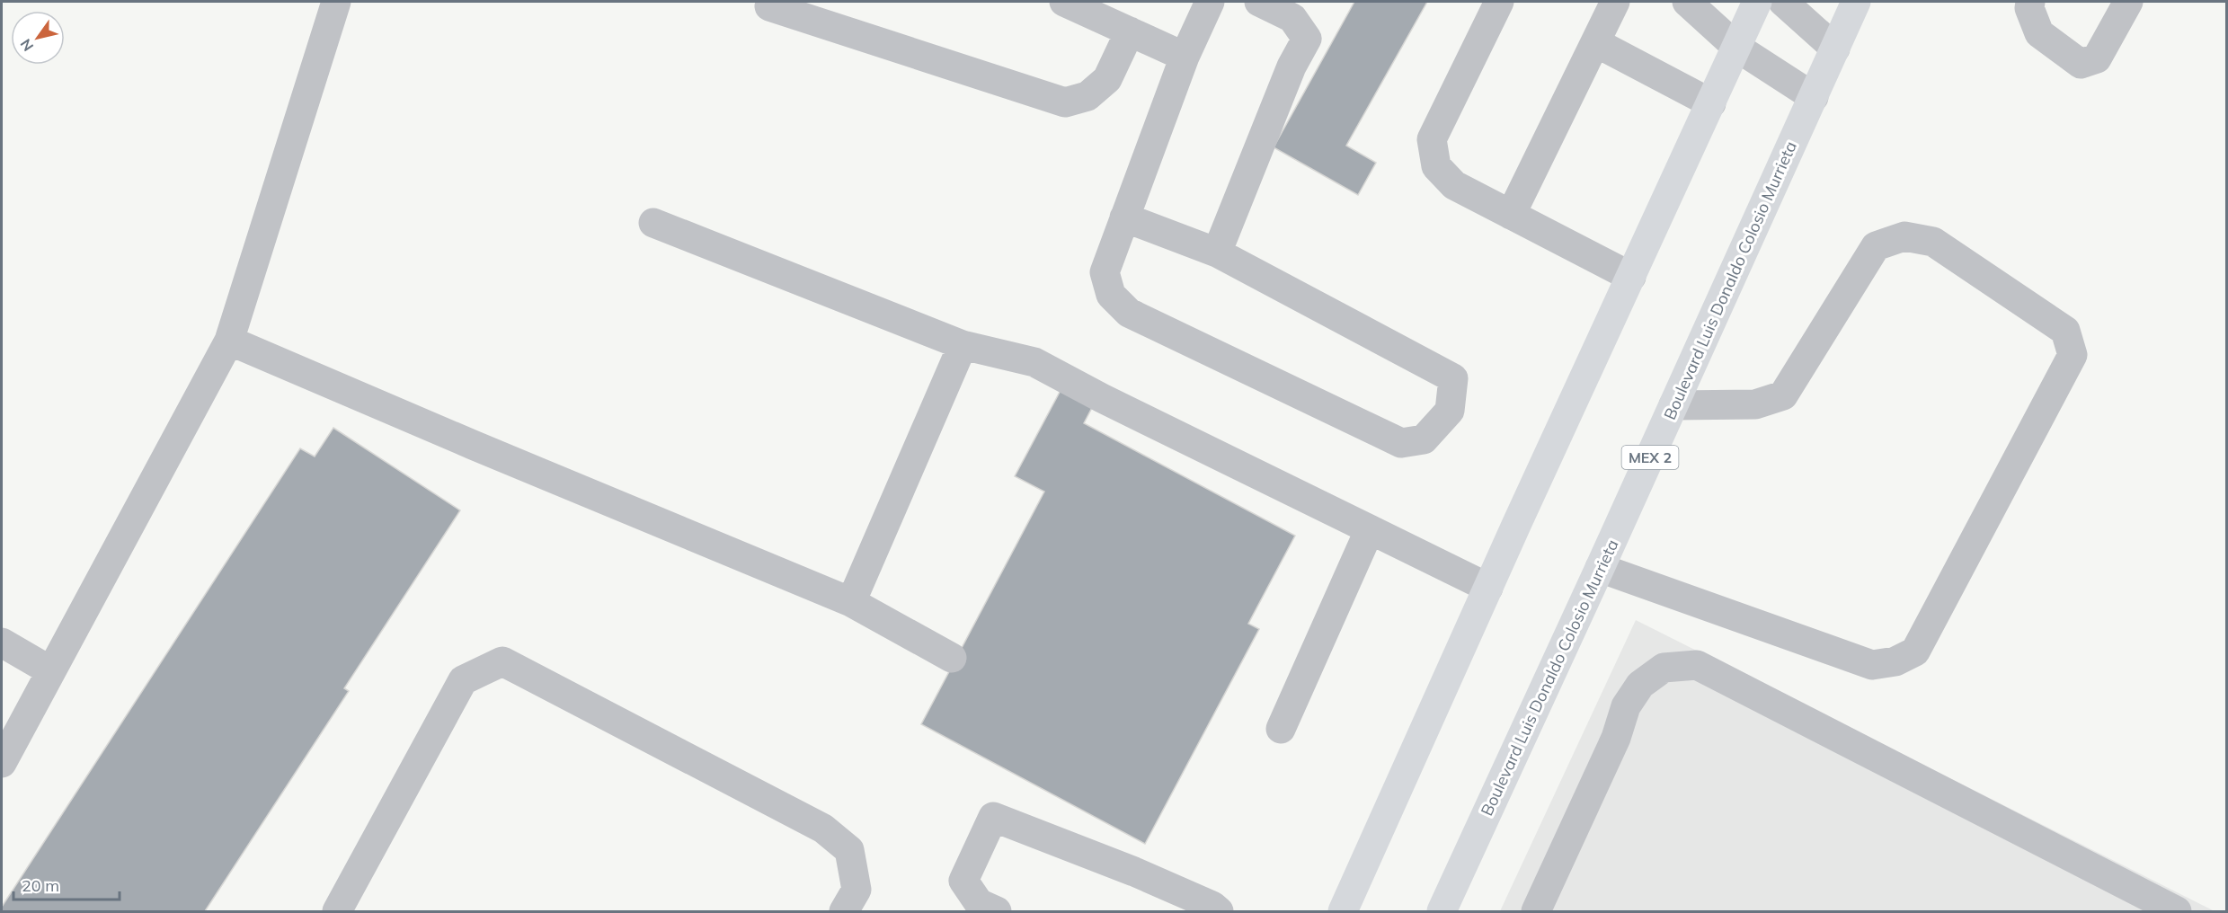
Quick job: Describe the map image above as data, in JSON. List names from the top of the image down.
{
  "streets": {
    "highway": ["Boulevard Luis Donaldo Colosio Murrieta", "MEX 2"]
  },
  "scale_bar": "20 m",
  "north": "bottom left"
}
